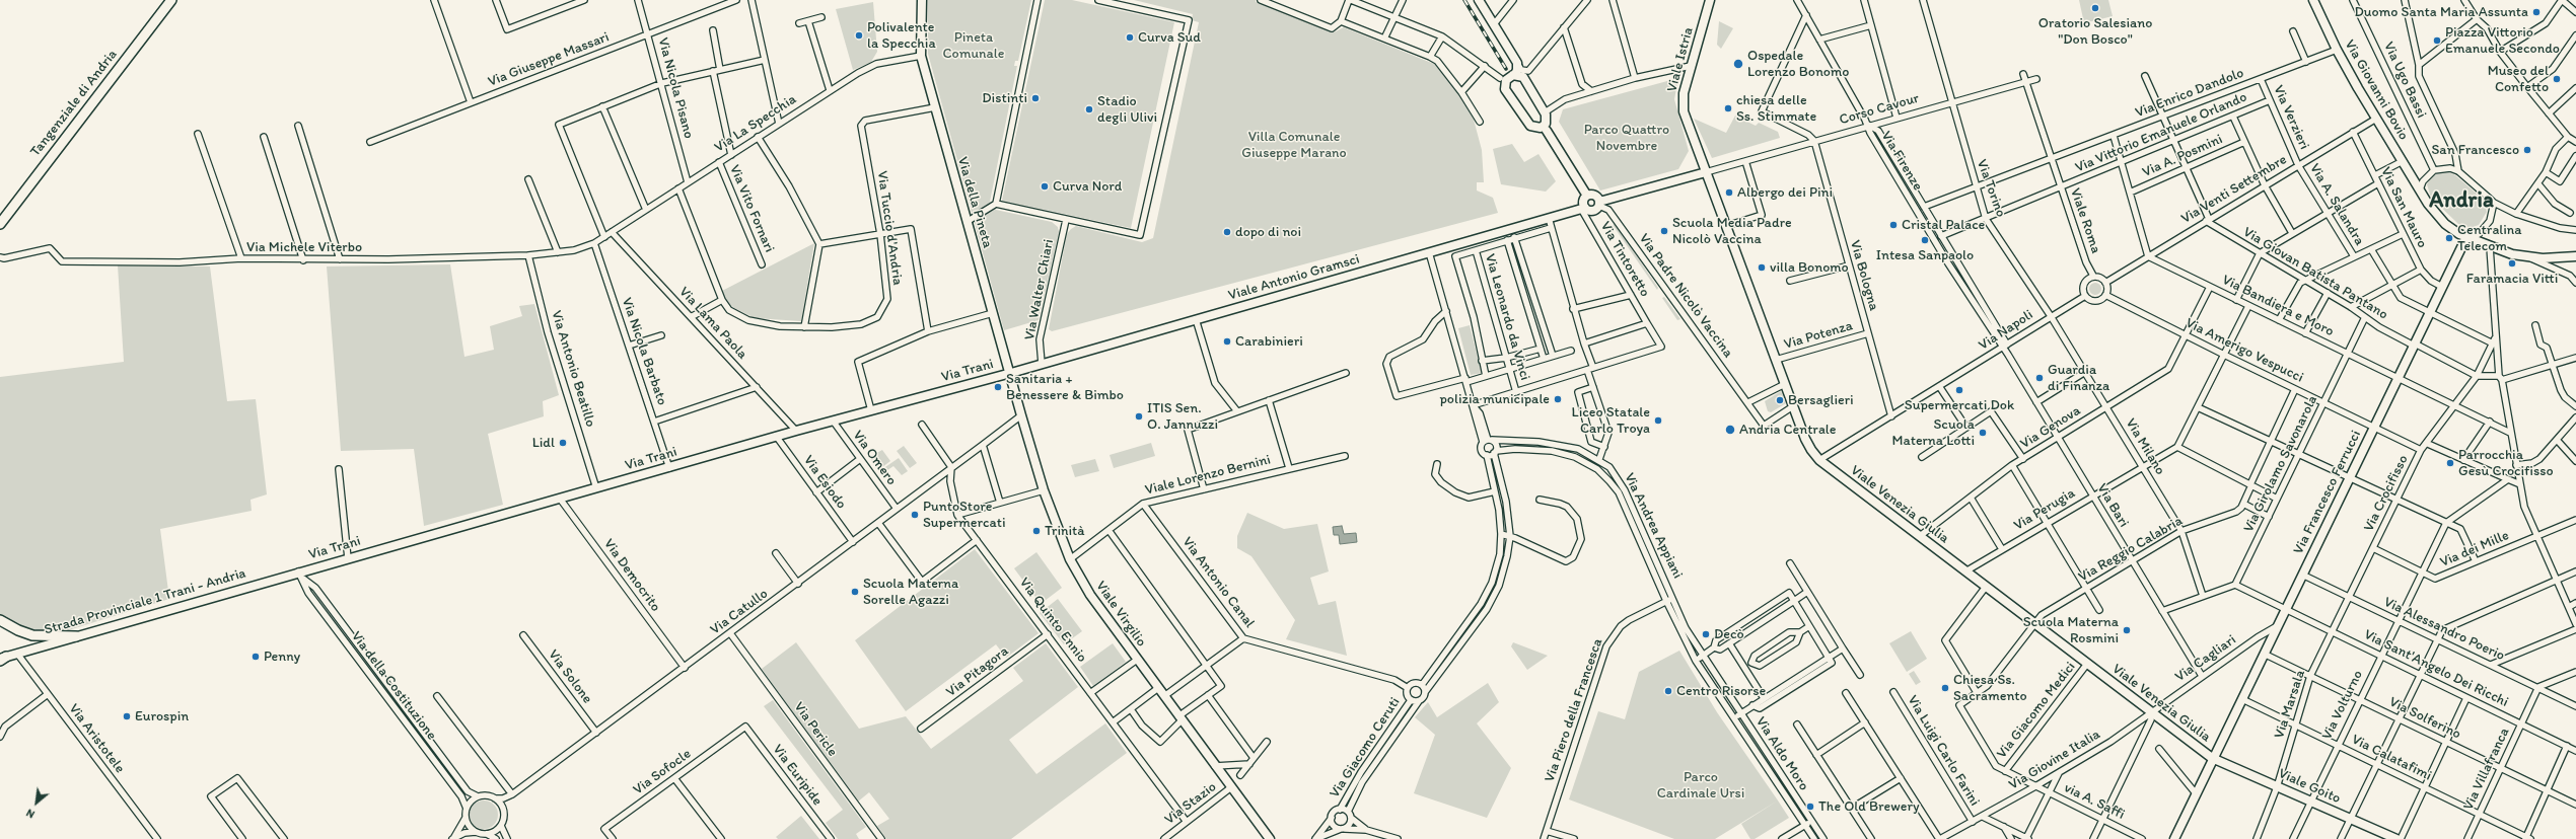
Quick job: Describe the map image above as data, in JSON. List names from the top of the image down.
{
  "streets": {
    "main road": [
      "Viale Istria",
      "Via Giovanni Bovio",
      "Tangenziale di Andria",
      "Via della Pineta",
      "Viale Antonio Gramsci",
      "Via Trani",
      "Via Francesco Ferrucci",
      "Viale Venezia Giulia",
      "Strada Provinciale 1 Trani - Andria",
      "Viale Virgilio",
      "Viale Goito"
    ],
    "street": [
      "Via Giuseppe Massari",
      "Via Ugo Bassi",
      "Via Nicola Pisano",
      "Via Enrico Dandolo",
      "Corso Cavour",
      "Via Verzieri",
      "Via La Specchia",
      "Via Vittorio Emanuele Orlando",
      "Via A. Posmini",
      "Via Firenze",
      "Via Torino",
      "Via Venti Settembre",
      "Via A. Salandra",
      "Via San Mauro",
      "Via Vito Fornari",
      "Viale Roma",
      "Via Tuccio d'Andria",
      "Via Michele Viterbo",
      "Via Tintoretto",
      "Via Giovan Batista Pantano",
      "Via Bologna",
      "Via Walter Chiari",
      "Via Padre Nicolò Vaccina",
      "Via Bandiera e Moro",
      "Via Leonardo da Vinci",
      "Via Lama Paola",
      "Via Napoli",
      "Via Potenza",
      "Via Amerigo Vespucci",
      "Via Nicola Barbato",
      "Via Antonio Beatillo",
      "Via Genova",
      "Via Milano",
      "Via Omero",
      "Via Girolamo Savonarola",
      "Viale Lorenzo Bernini",
      "Via Esiodo",
      "Via Crocifisso",
      "Via Bari",
      "Via Perugia",
      "Via Andrea Appiani",
      "Via Reggio Calabria",
      "Via dei Mille",
      "Via Democrito",
      "Via Antonio Canal",
      "Via Catullo",
      "Via Quinto Ennio",
      "Via Alessandro Poerio",
      "Via Cagliari",
      "Via Sant'Angelo Dei Ricchi",
      "Via Pitagora",
      "Via Solone",
      "Via della Costituzione",
      "Via Marsala",
      "Via Volturno",
      "Via Piero della Francesca",
      "Via Giacomo Medici",
      "Via Solferino",
      "Via Pericle",
      "Via Aristotele",
      "Via Giacomo Ceruti",
      "Via Luigi Carlo Farini",
      "Via Aldo Moro",
      "Via Calatafimi",
      "Via Giovine Italia",
      "Via Villafranca",
      "Via Sofocle",
      "Via Euripide",
      "via A. Saffi",
      "Via Stazio"
    ]
  },
  "crossings": [
    ["Via Giuseppe Massari", "Via Nicola Pisano"],
    ["Viale Istria", "Corso Cavour"],
    ["Viale Istria", "Viale Venezia Giulia"],
    ["Via Ugo Bassi", "Via Giovanni Bovio"],
    ["Via Ugo Bassi", "Via Francesco Ferrucci"],
    ["Via Nicola Pisano", "Via La Specchia"],
    ["Via Giovanni Bovio", "Via Enrico Dandolo"],
    ["Via Giovanni Bovio", "Via Venti Settembre"],
    ["Via Giovanni Bovio", "Via Francesco Ferrucci"],
    ["Via Enrico Dandolo", "Via Verzieri"],
    ["Via Enrico Dandolo", "Via Firenze"],
    ["Via Enrico Dandolo", "Via Torino"],
    ["Via Enrico Dandolo", "Viale Roma"],
    ["Corso Cavour", "Via Firenze"],
    ["Corso Cavour", "Via Torino"],
    ["Corso Cavour", "Viale Roma"],
    ["Corso Cavour", "Via Bologna"],
    ["Corso Cavour", "Viale Venezia Giulia"],
    ["Via Verzieri", "Via Vittorio Emanuele Orlando"],
    ["Via Verzieri", "Via Venti Settembre"],
    ["Via Verzieri", "Via A. Salandra"],
    ["Via La Specchia", "Via della Pineta"],
    ["Via La Specchia", "Via Vito Fornari"],
    ["Via La Specchia", "Via Michele Viterbo"],
    ["Via La Specchia", "Via Lama Paola"],
    ["Via Vittorio Emanuele Orlando", "Via Firenze"],
    ["Via Vittorio Emanuele Orlando", "Via Torino"],
    ["Via Vittorio Emanuele Orlando", "Viale Roma"],
    ["Via Firenze", "Via Napoli"],
    ["Via Firenze", "Via Bari"],
    ["Via Torino", "Via Napoli"],
    ["Via Torino", "Via Milano"],
    ["Via Venti Settembre", "Via A. Salandra"],
    ["Via Venti Settembre", "Via San Mauro"],
    ["Via Venti Settembre", "Viale Roma"],
    ["Via Venti Settembre", "Via Giovan Batista Pantano"],
    ["Via Venti Settembre", "Via Bandiera e Moro"],
    ["Via Venti Settembre", "Via Napoli"],
    ["Via Venti Settembre", "Via Amerigo Vespucci"],
    ["Via della Pineta", "Via Tuccio d'Andria"],
    ["Via della Pineta", "Viale Antonio Gramsci"],
    ["Via della Pineta", "Via Trani"],
    ["Via della Pineta", "Viale Virgilio"],
    ["Via San Mauro", "Via Francesco Ferrucci"],
    ["Viale Roma", "Via Napoli"],
    ["Viale Roma", "Via Amerigo Vespucci"],
    ["Via Michele Viterbo", "Via Lama Paola"],
    ["Via Michele Viterbo", "Via Nicola Barbato"],
    ["Via Michele Viterbo", "Via Antonio Beatillo"],
    ["Via Tintoretto", "Viale Antonio Gramsci"],
    ["Via Tintoretto", "Via Padre Nicolò Vaccina"],
    ["Via Giovan Batista Pantano", "Via Girolamo Savonarola"],
    ["Via Giovan Batista Pantano", "Via Francesco Ferrucci"],
    ["Via Giovan Batista Pantano", "Via Crocifisso"],
    ["Via Bologna", "Via Napoli"],
    ["Via Bologna", "Via Potenza"],
    ["Viale Antonio Gramsci", "Via Walter Chiari"],
    ["Viale Antonio Gramsci", "Via Padre Nicolò Vaccina"],
    ["Viale Antonio Gramsci", "Via Trani"],
    ["Viale Antonio Gramsci", "Viale Virgilio"],
    ["Via Padre Nicolò Vaccina", "Viale Venezia Giulia"],
    ["Via Bandiera e Moro", "Via Genova"],
    ["Via Bandiera e Moro", "Via Girolamo Savonarola"],
    ["Via Bandiera e Moro", "Via Francesco Ferrucci"],
    ["Via Bandiera e Moro", "Via Crocifisso"],
    ["Via Lama Paola", "Via Trani"],
    ["Via Napoli", "Via Amerigo Vespucci"],
    ["Via Napoli", "Via Milano"],
    ["Via Napoli", "Viale Venezia Giulia"],
    ["Via Napoli", "Via Bari"],
    ["Via Potenza", "Viale Venezia Giulia"],
    ["Via Amerigo Vespucci", "Via Genova"],
    ["Via Amerigo Vespucci", "Via Girolamo Savonarola"],
    ["Via Amerigo Vespucci", "Via Francesco Ferrucci"],
    ["Via Amerigo Vespucci", "Via Crocifisso"],
    ["Via Amerigo Vespucci", "Via Reggio Calabria"],
    ["Via Nicola Barbato", "Via Trani"],
    ["Via Antonio Beatillo", "Via Trani"],
    ["Via Trani", "Via Omero"],
    ["Via Trani", "Via Esiodo"],
    ["Via Trani", "Via Democrito"],
    ["Via Trani", "Strada Provinciale 1 Trani - Andria"],
    ["Via Trani", "Viale Virgilio"],
    ["Via Trani", "Via della Costituzione"],
    ["Via Genova", "Via Milano"],
    ["Via Genova", "Viale Venezia Giulia"],
    ["Via Genova", "Via Bari"],
    ["Via Milano", "Via Perugia"],
    ["Via Milano", "Via Reggio Calabria"],
    ["Via Omero", "Via Catullo"],
    ["Via Girolamo Savonarola", "Via Sant'Angelo Dei Ricchi"],
    ["Viale Lorenzo Bernini", "Via Antonio Canal"],
    ["Viale Lorenzo Bernini", "Viale Virgilio"],
    ["Via Esiodo", "Via Catullo"],
    ["Via Francesco Ferrucci", "Viale Venezia Giulia"],
    ["Via Francesco Ferrucci", "Via Alessandro Poerio"],
    ["Via Francesco Ferrucci", "Via Cagliari"],
    ["Via Francesco Ferrucci", "Via Sant'Angelo Dei Ricchi"],
    ["Via Francesco Ferrucci", "Via Solferino"],
    ["Via Francesco Ferrucci", "Via Calatafimi"],
    ["Via Francesco Ferrucci", "Viale Goito"],
    ["Via Crocifisso", "Via Alessandro Poerio"],
    ["Via Crocifisso", "Via Sant'Angelo Dei Ricchi"],
    ["Via Crocifisso", "Via Marsala"],
    ["Viale Venezia Giulia", "Via Perugia"],
    ["Viale Venezia Giulia", "Via Reggio Calabria"],
    ["Viale Venezia Giulia", "Via Cagliari"],
    ["Viale Venezia Giulia", "Via Giacomo Medici"],
    ["Viale Venezia Giulia", "Via Giovine Italia"],
    ["Viale Venezia Giulia", "Viale Goito"],
    ["Via Bari", "Via Perugia"],
    ["Via Bari", "Via Reggio Calabria"],
    ["Via Bari", "Via Cagliari"],
    ["Via Andrea Appiani", "Via Piero della Francesca"],
    ["Via Andrea Appiani", "Via Giacomo Ceruti"],
    ["Via Andrea Appiani", "Via Aldo Moro"],
    ["Via Reggio Calabria", "via A. Saffi"],
    ["Via dei Mille", "Via Volturno"],
    ["Via Democrito", "Via Catullo"],
    ["Via Antonio Canal", "Via Giacomo Ceruti"],
    ["Strada Provinciale 1 Trani - Andria", "Via della Costituzione"],
    ["Strada Provinciale 1 Trani - Andria", "Via Aristotele"],
    ["Via Catullo", "Viale Virgilio"],
    ["Via Catullo", "Via Quinto Ennio"],
    ["Via Catullo", "Via Solone"],
    ["Via Catullo", "Via della Costituzione"],
    ["Via Catullo", "Via Pericle"],
    ["Viale Virgilio", "Via Stazio"],
    ["Via Quinto Ennio", "Via Pitagora"],
    ["Via Quinto Ennio", "Via Stazio"],
    ["Via Alessandro Poerio", "Via Volturno"],
    ["Via Alessandro Poerio", "Via Villafranca"],
    ["Via Cagliari", "Via Giovine Italia"],
    ["Via Sant'Angelo Dei Ricchi", "Via Marsala"],
    ["Via Sant'Angelo Dei Ricchi", "Via Volturno"],
    ["Via Sant'Angelo Dei Ricchi", "Via Villafranca"],
    ["Via Marsala", "Via Solferino"],
    ["Via Marsala", "Via Calatafimi"],
    ["Via Marsala", "Viale Goito"],
    ["Via Volturno", "Via Solferino"],
    ["Via Volturno", "Via Calatafimi"],
    ["Via Volturno", "Viale Goito"],
    ["Via Piero della Francesca", "Via Aldo Moro"],
    ["Via Giacomo Medici", "via A. Saffi"],
    ["Via Solferino", "Via Villafranca"],
    ["Via Luigi Carlo Farini", "Via Giovine Italia"],
    ["Via Calatafimi", "Via Villafranca"],
    ["Via Giovine Italia", "via A. Saffi"],
    ["Via Sofocle", "Via Euripide"]
  ],
  "districts": ["Andria"],
  "parks": [
    "Pineta Comunale",
    "Parco Quattro Novembre",
    "Villa Comunale Giuseppe Marano",
    "Parco Cardinale Ursi"
  ],
  "places": [
    "Oratorio Salesiano \"Don Bosco\"",
    "Duomo Santa Maria Assunta",
    "Polivalente la Specchia",
    "Curva Sud",
    "Piazza Vittorio Emanuele Secondo",
    "Ospedale Lorenzo Bonomo",
    "Museo del Confetto",
    "Distinti",
    "chiesa delle Ss. Stimmate",
    "Stadio degli Ulivi",
    "San Francesco",
    "Curva Nord",
    "Albergo dei Pini",
    "Cristal Palace",
    "Scuola Media Padre Nicolò Vaccina",
    "dopo di noi",
    "Centralina Telecom",
    "Intesa Sanpaolo",
    "Faramacia Vitti",
    "villa Bonomo",
    "Carabinieri",
    "Guardia di Finanza",
    "Sanitaria + Benessere & Bimbo",
    "Supermercati Dok",
    "polizia municipale",
    "Bersaglieri",
    "ITIS Sen. O. Jannuzzi",
    "Liceo Statale Carlo Troya",
    "Andria Centrale",
    "Scuola Materna Lotti",
    "Lidl",
    "Parrocchia Gesù Crocifisso",
    "PuntoStore Supermercati",
    "Trinità",
    "Scuola Materna Sorelle Agazzi",
    "Scuola Materna Rosmini",
    "Decò",
    "Penny",
    "Chiesa Ss. Sacramento",
    "Centro Risorse",
    "Eurospin",
    "The Old Brewery"
  ],
  "north": "bottom left"
}
